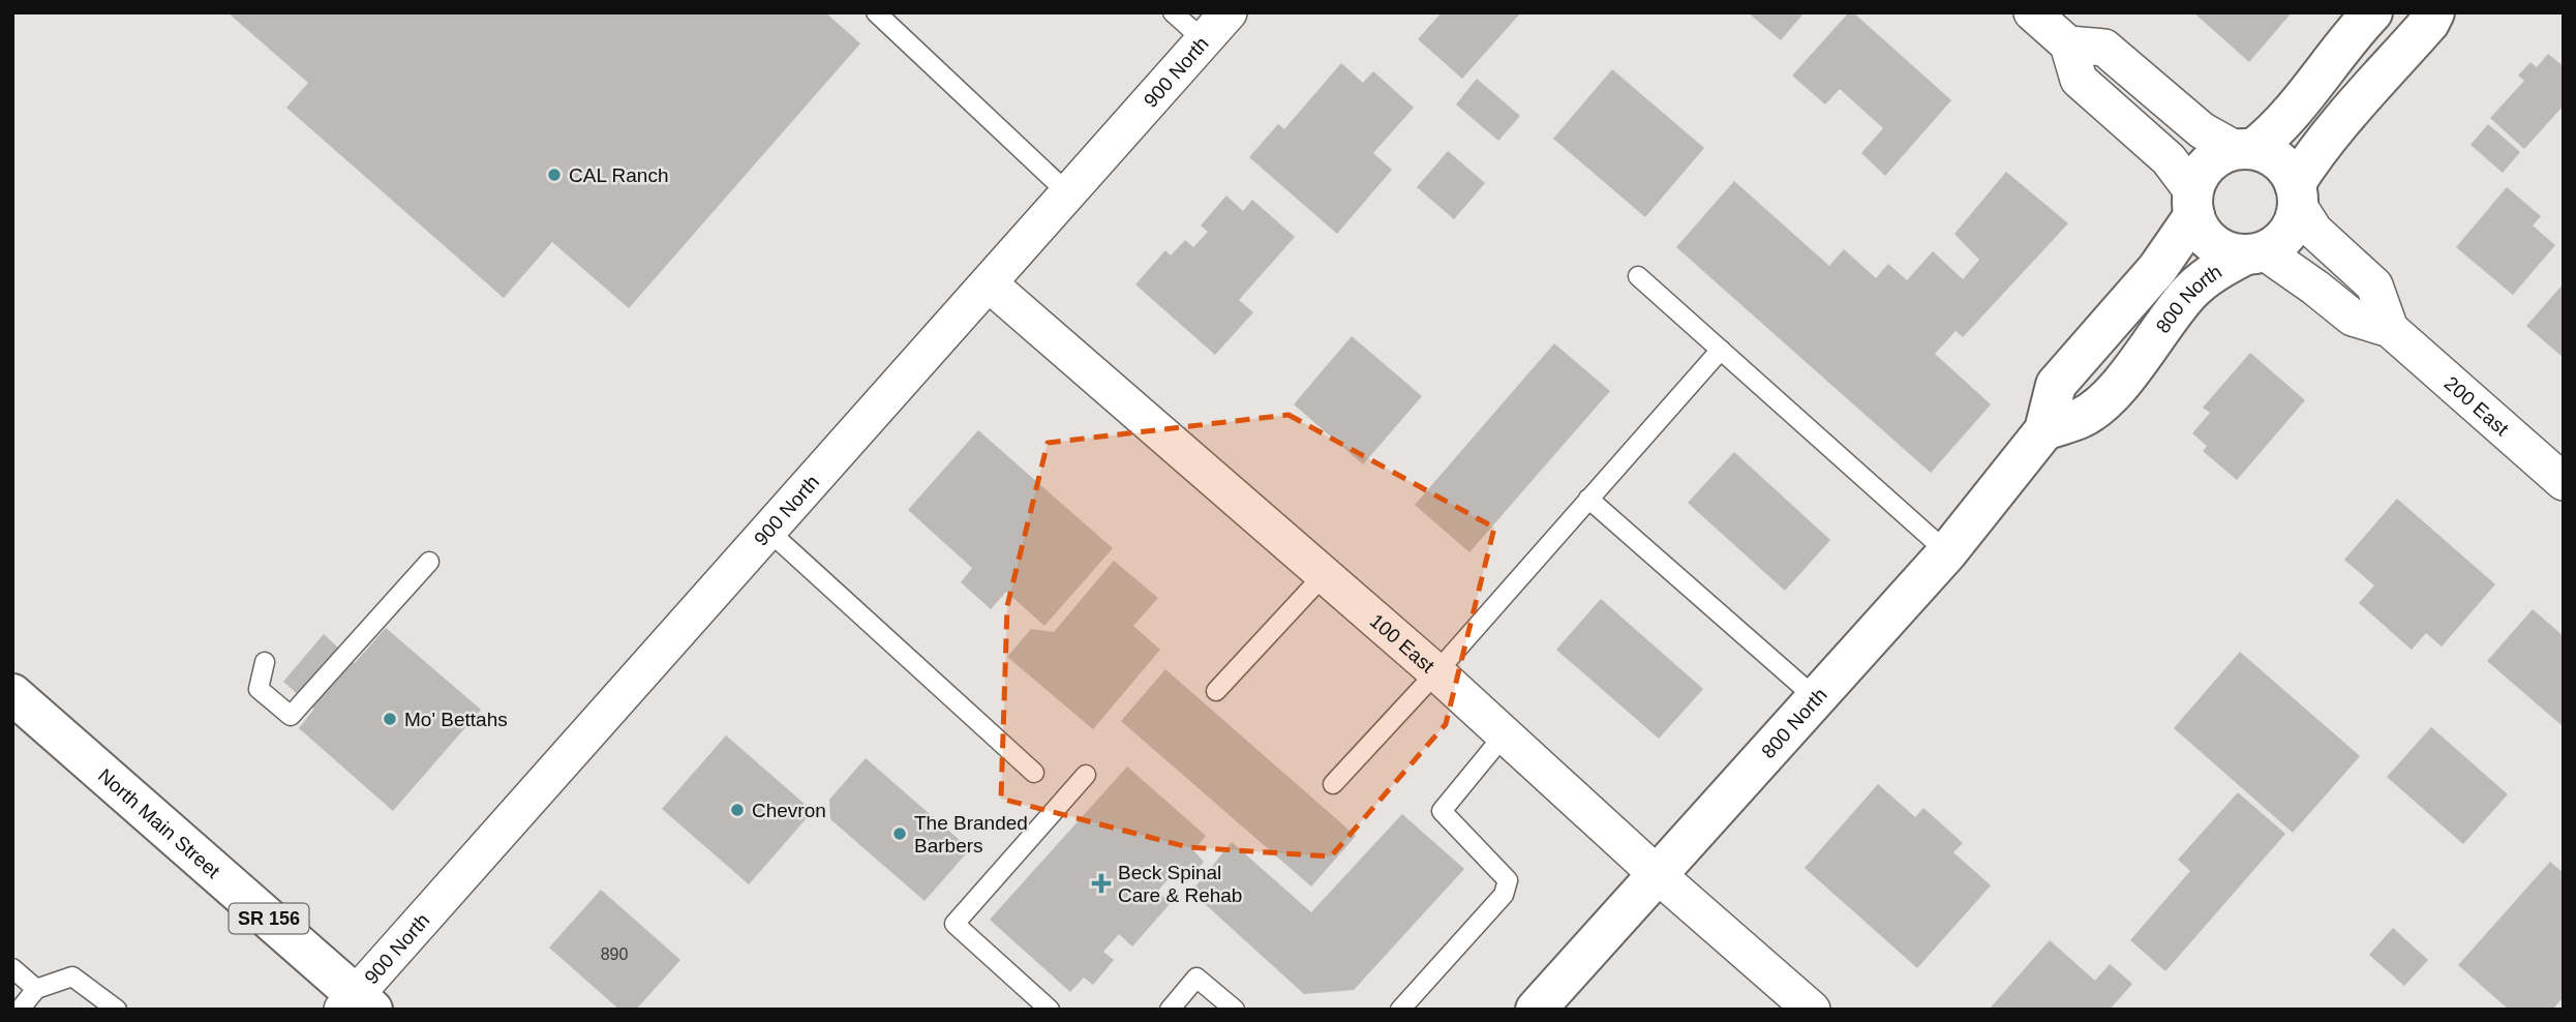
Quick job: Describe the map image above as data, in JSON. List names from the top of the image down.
{
  "streets": {
    "street": [
      "900 North",
      "800 North",
      "200 East",
      "100 East",
      "North Main Street",
      "SR 156"
    ]
  },
  "crossings": [
    ["900 North", "100 East"],
    ["900 North", "North Main Street"],
    ["800 North", "200 East"],
    ["800 North", "100 East"]
  ],
  "places": {
    "other": [
      "CAL Ranch",
      "Mo' Bettahs",
      "Chevron",
      "The Branded Barbers"
    ],
    "health": ["Beck Spinal Care & Rehab"]
  },
  "house_numbers": ["890"]
}
